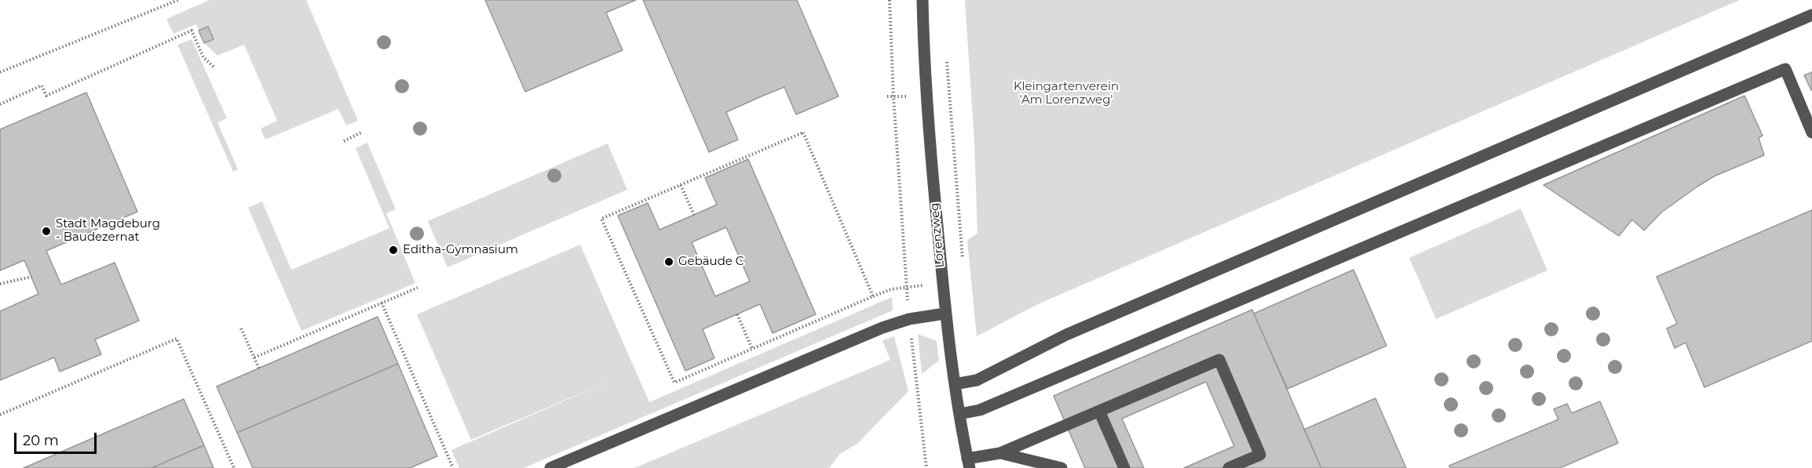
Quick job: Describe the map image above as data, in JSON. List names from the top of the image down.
{
  "streets": {
    "street": ["Lorenzweg"]
  },
  "parks": ["Kleingartenverein 'Am Lorenzweg'"],
  "places": ["Stadt Magdeburg - Baudezernat", "Editha-Gymnasium", "Gebäude C"],
  "scale_bar": "20 m"
}
